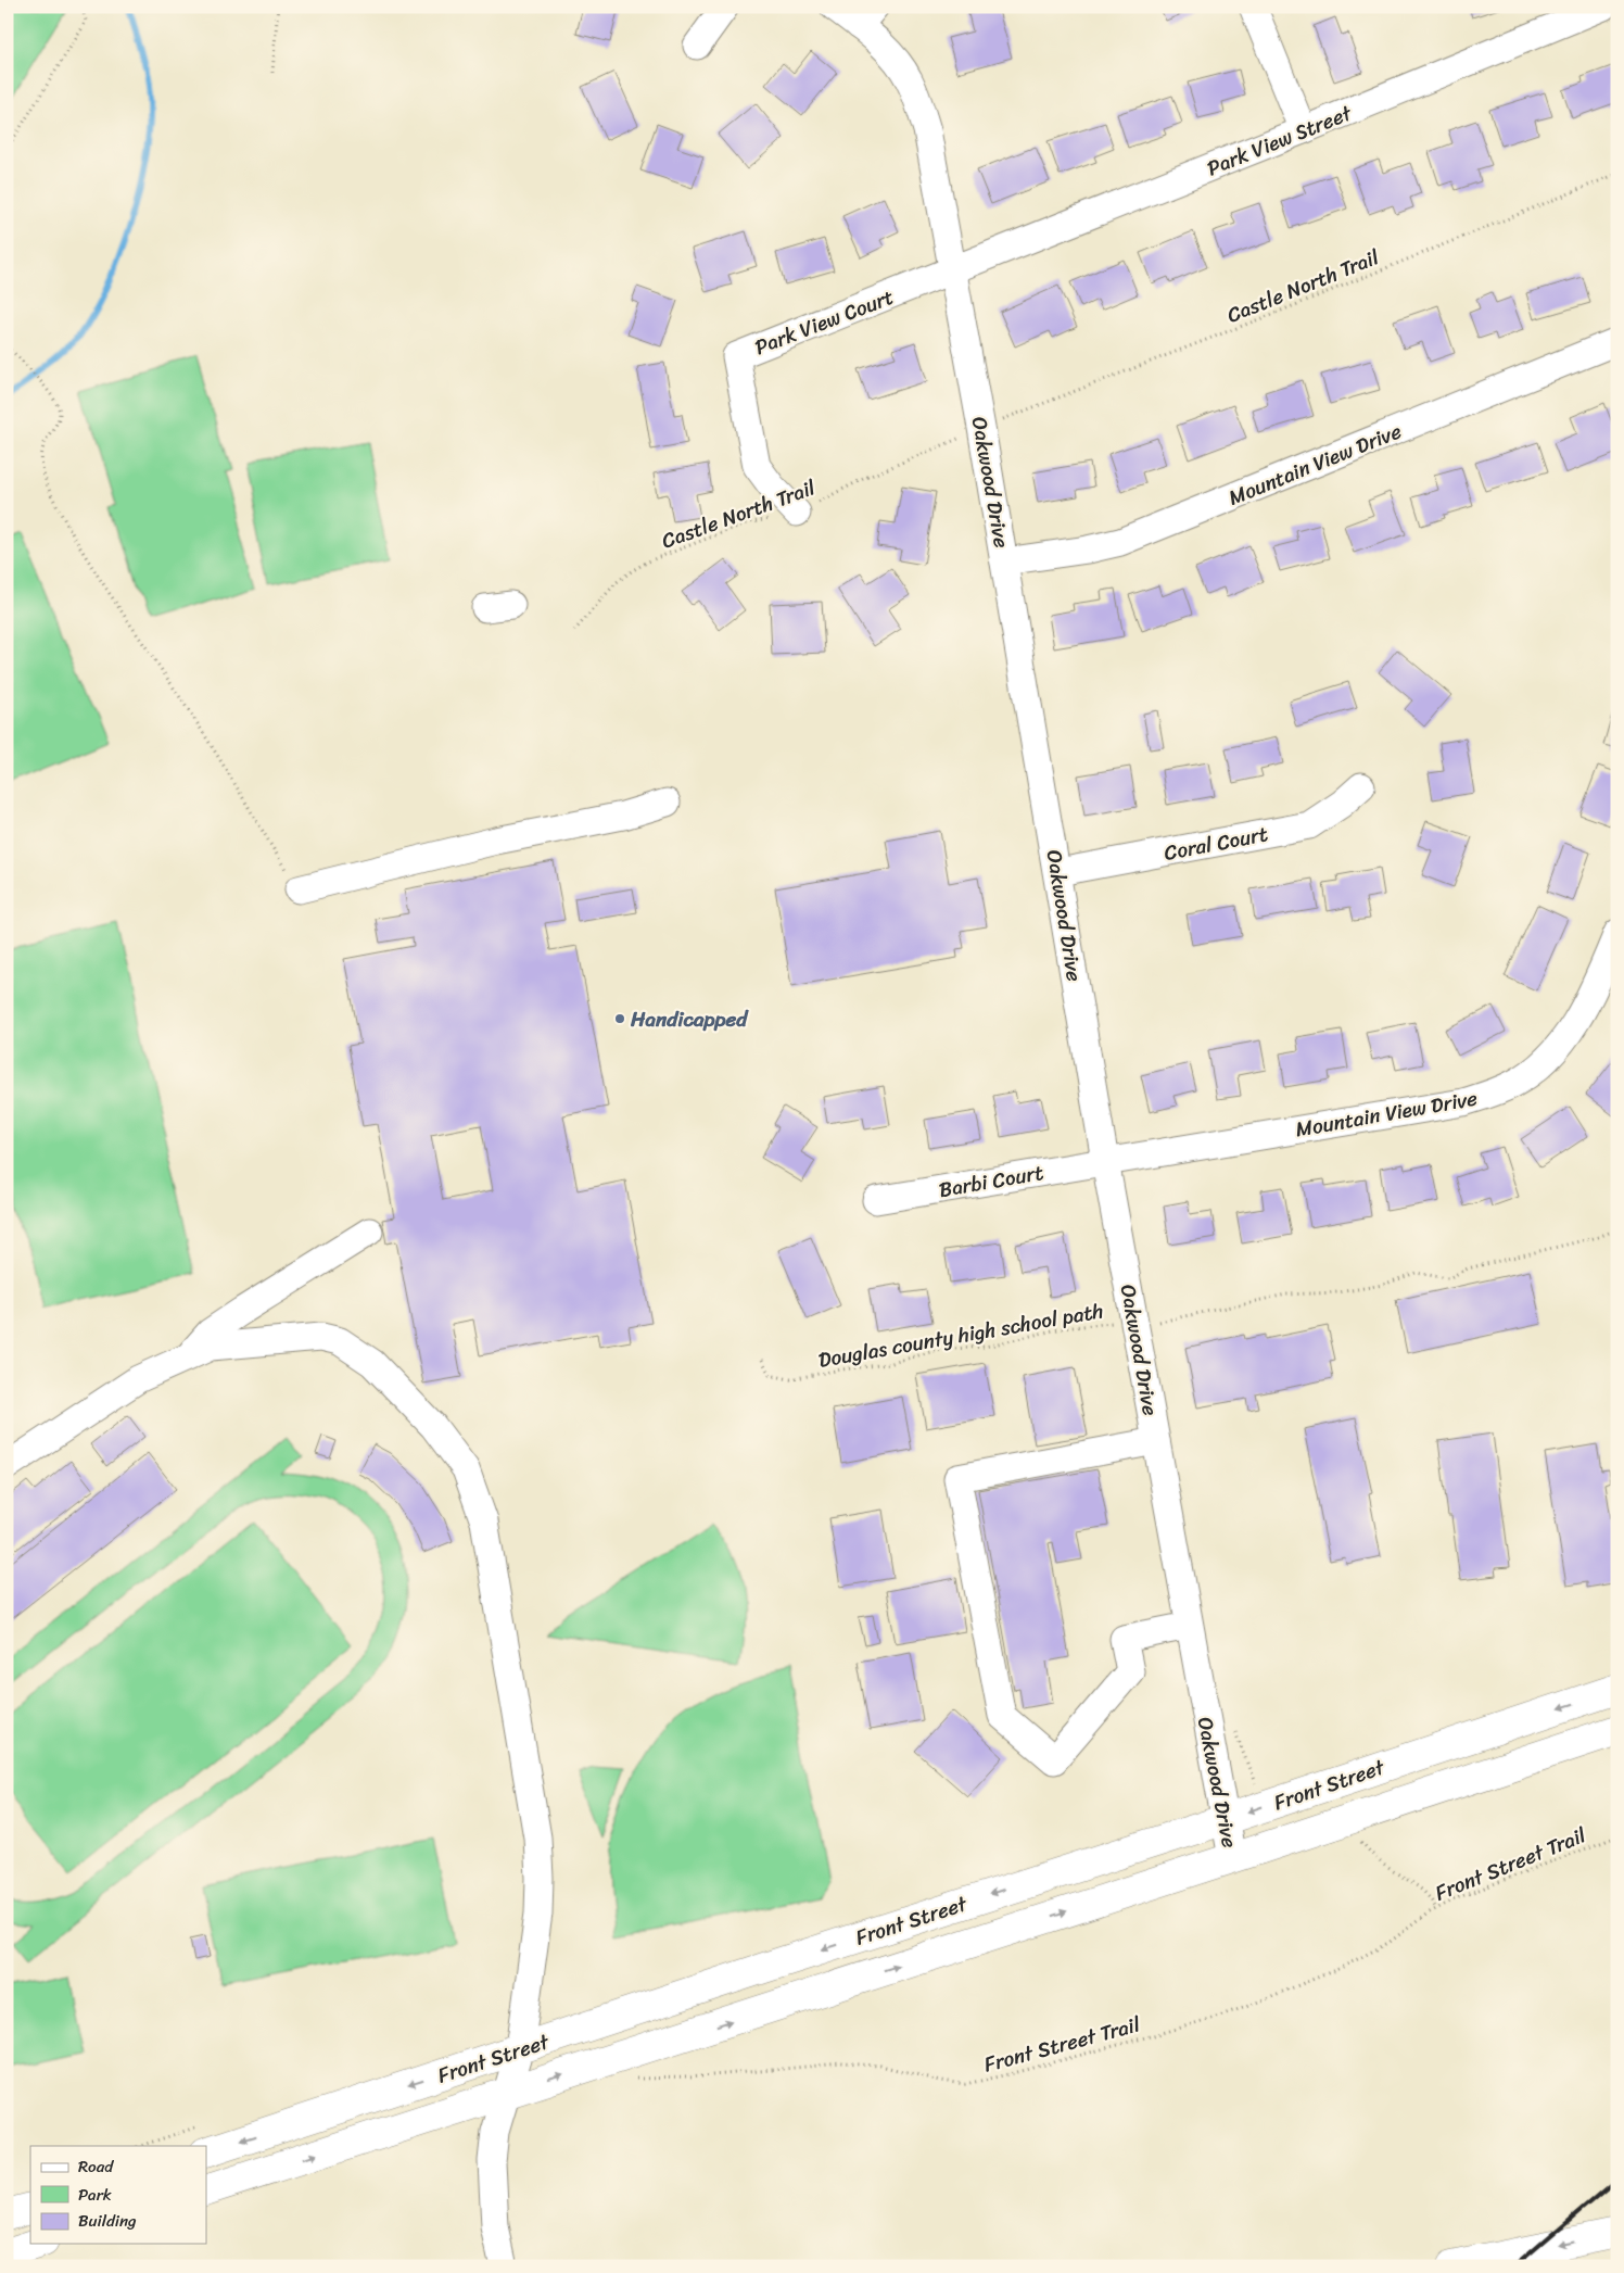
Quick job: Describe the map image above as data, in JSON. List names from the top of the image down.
{
  "streets": {
    "main road": ["Front Street"],
    "street": [
      "Park View Street",
      "Park View Court",
      "Mountain View Drive",
      "Oakwood Drive",
      "Coral Court",
      "Barbi Court"
    ],
    "path": ["Castle North Trail", "Douglas county high school path", "Front Street Trail"]
  },
  "crossings": [
    ["Park View Street", "Park View Court"],
    ["Park View Street", "Oakwood Drive"],
    ["Castle North Trail", "Park View Court"],
    ["Park View Court", "Oakwood Drive"],
    ["Mountain View Drive", "Oakwood Drive"],
    ["Mountain View Drive", "Barbi Court"],
    ["Oakwood Drive", "Coral Court"],
    ["Oakwood Drive", "Barbi Court"],
    ["Oakwood Drive", "Douglas county high school path"],
    ["Oakwood Drive", "Front Street"]
  ],
  "places": ["Handicapped"],
  "legend": ["Road", "Park", "Building"]
}
